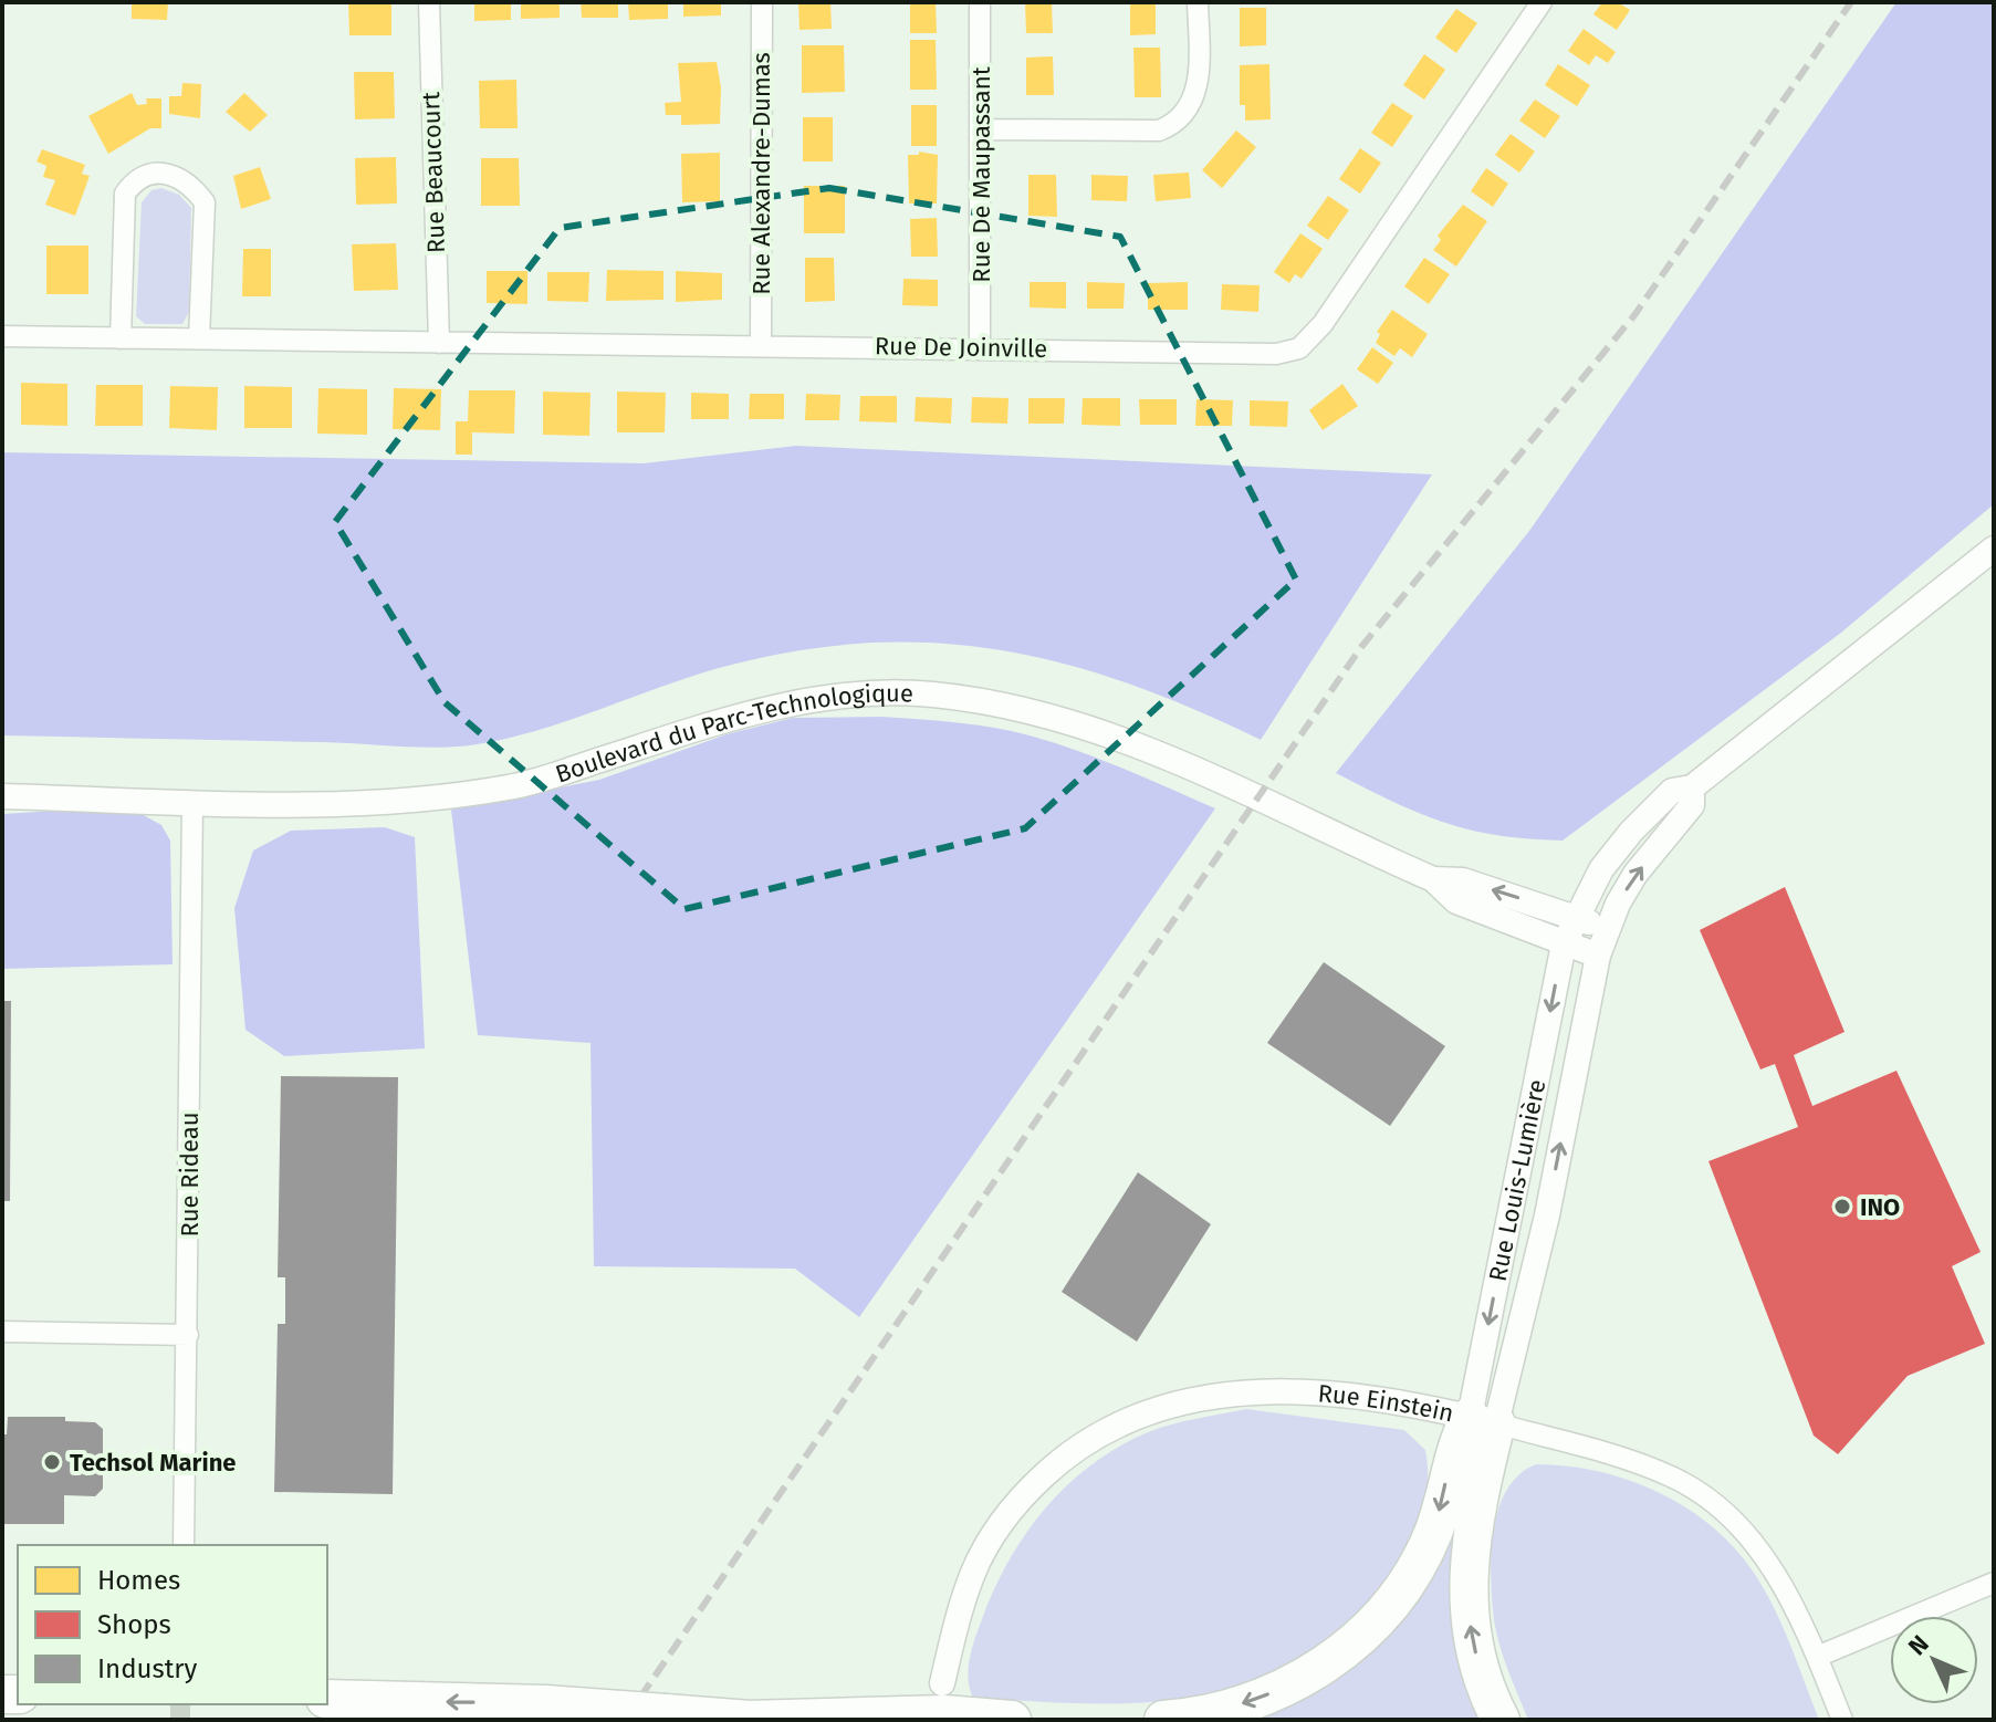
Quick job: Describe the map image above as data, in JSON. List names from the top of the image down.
{
  "streets": {
    "street": [
      "Rue Beaucourt",
      "Rue Alexandre-Dumas",
      "Rue De Maupassant",
      "Rue De Joinville",
      "Boulevard du Parc-Technologique",
      "Rue Rideau",
      "Rue Louis-Lumière",
      "Rue Einstein"
    ]
  },
  "crossings": [
    ["Rue Beaucourt", "Rue De Joinville"],
    ["Rue Alexandre-Dumas", "Rue De Joinville"],
    ["Rue De Maupassant", "Rue De Joinville"],
    ["Boulevard du Parc-Technologique", "Rue Rideau"],
    ["Boulevard du Parc-Technologique", "Rue Louis-Lumière"],
    ["Rue Louis-Lumière", "Rue Einstein"]
  ],
  "places": ["INO", "Techsol Marine"],
  "legend": ["Homes", "Shops", "Industry"],
  "north": "top left"
}
